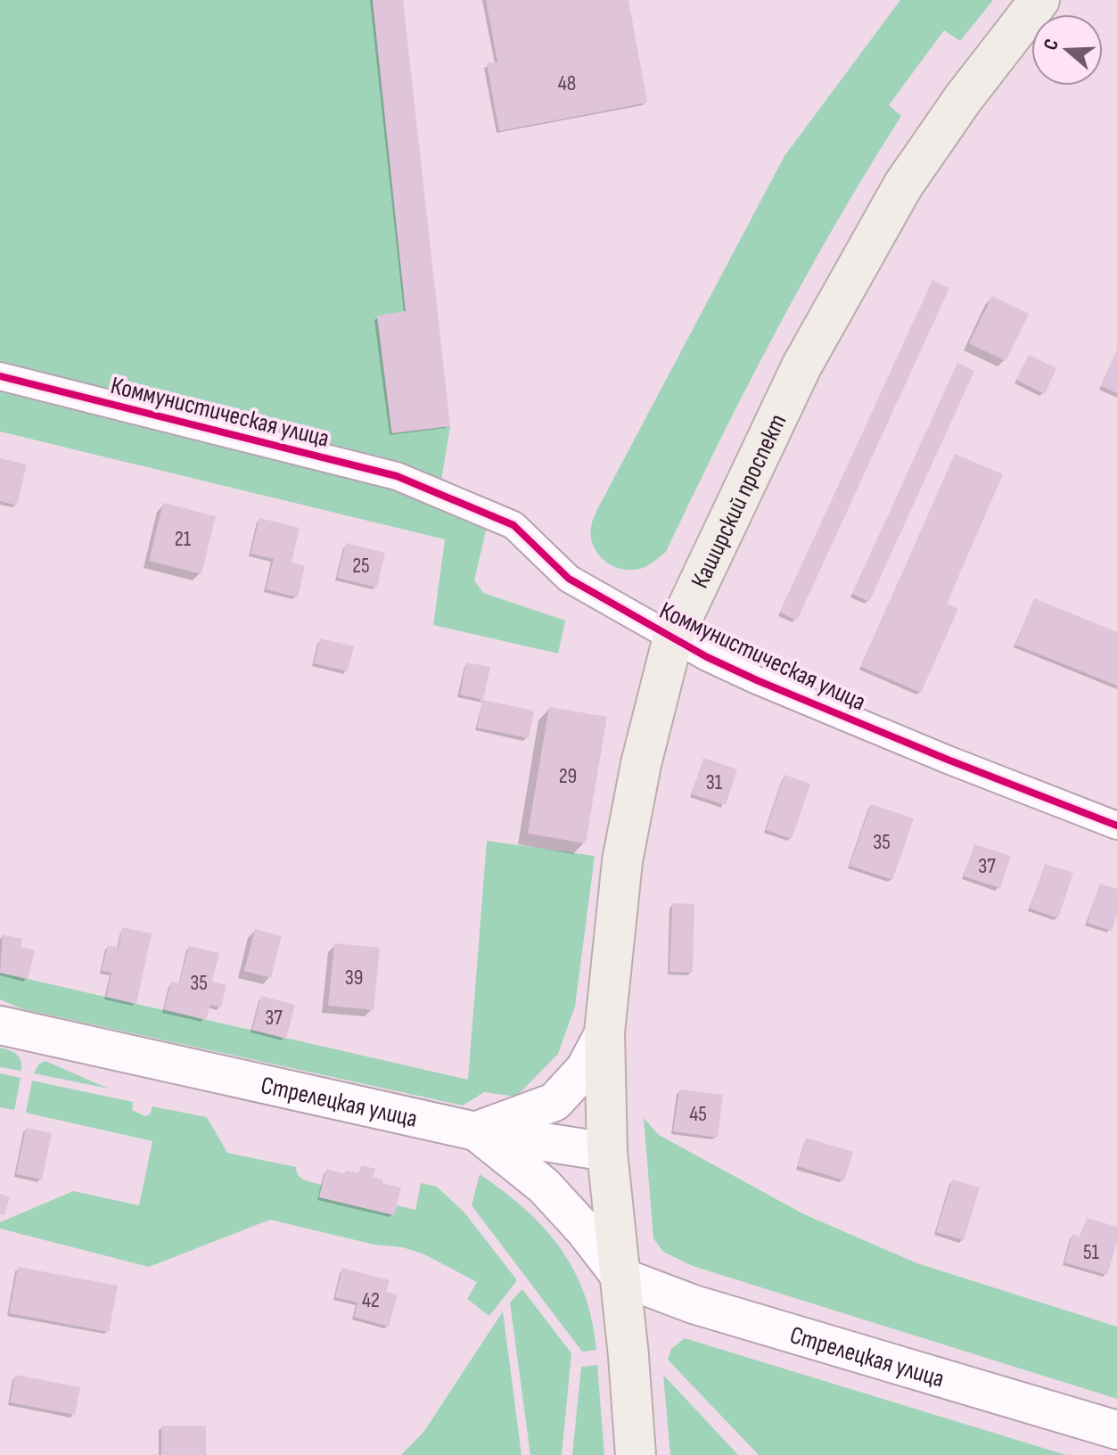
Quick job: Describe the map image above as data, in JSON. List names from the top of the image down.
{
  "streets": {
    "main road": ["Каширский проспект", "Стрелецкая улица"],
    "street": ["Коммунистическая улица"]
  },
  "crossings": [
    ["Коммунистическая улица", "Каширский проспект"],
    ["Каширский проспект", "Стрелецкая улица"]
  ],
  "house_numbers": [
    "48",
    "21",
    "25",
    "29",
    "31",
    "35",
    "37",
    "39",
    "35",
    "37",
    "45",
    "51",
    "42"
  ],
  "north": "left"
}
